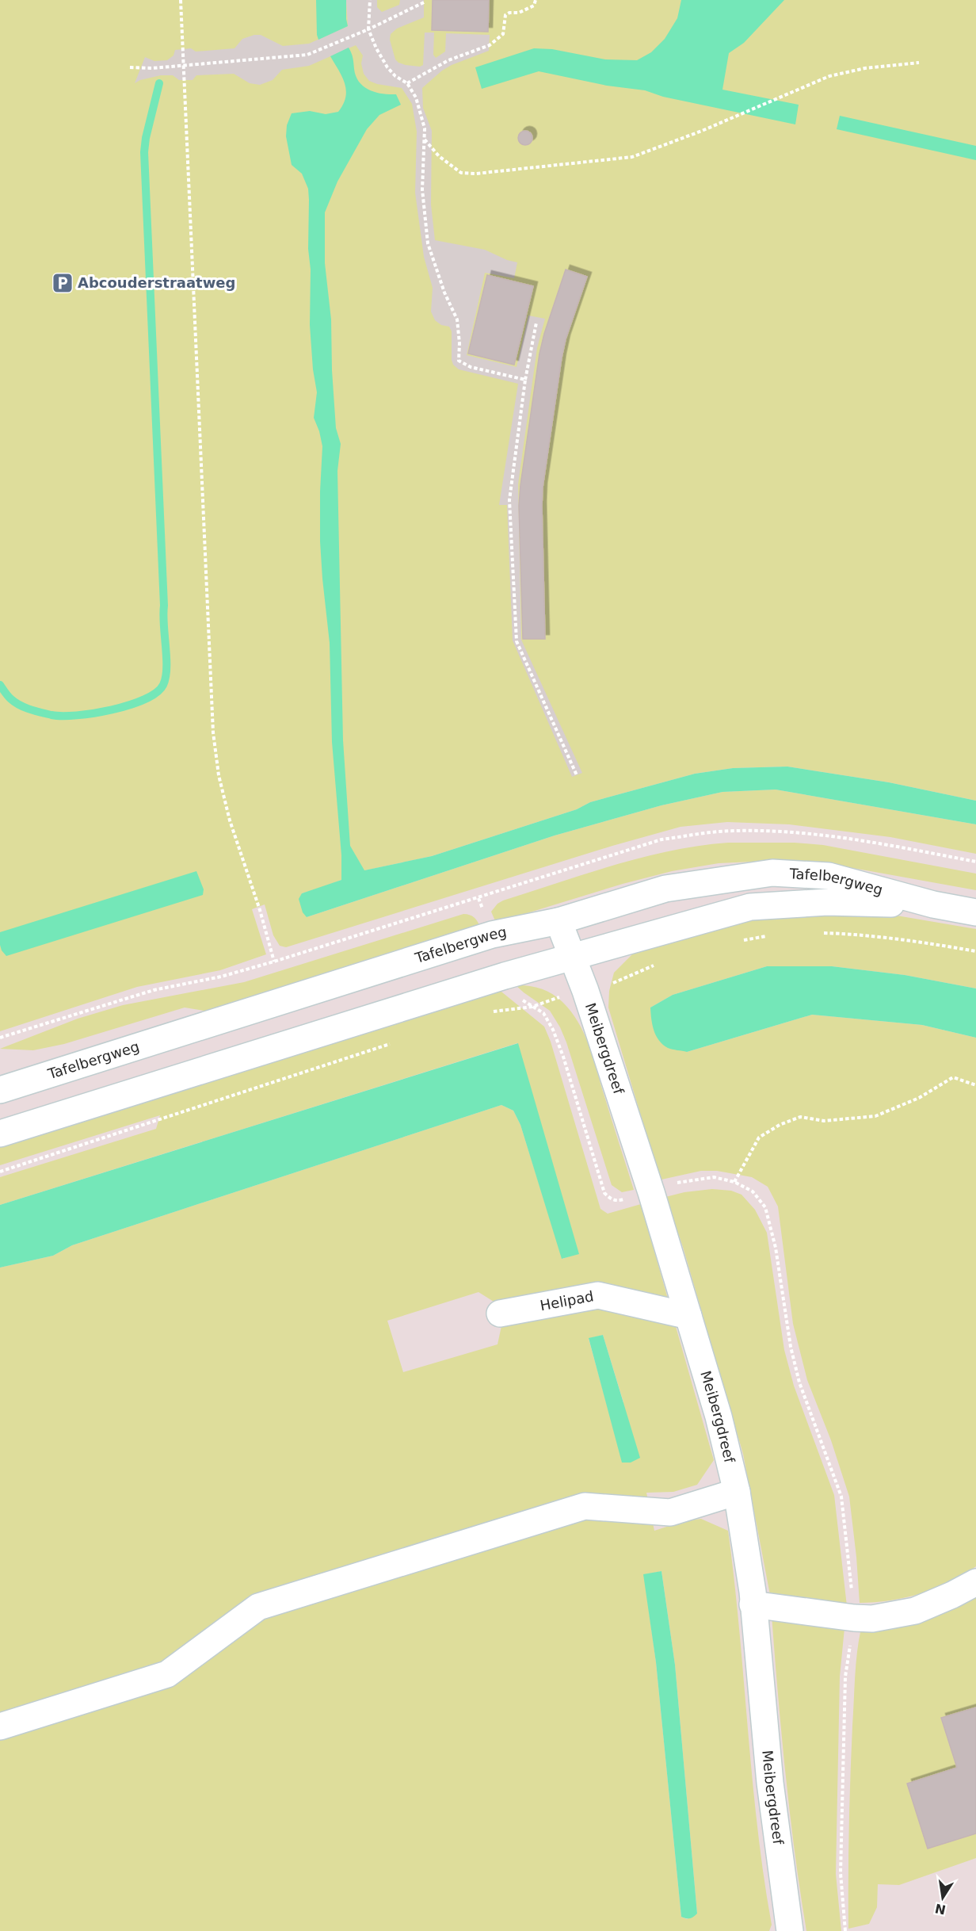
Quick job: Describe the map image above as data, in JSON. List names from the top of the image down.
{
  "streets": {
    "street": ["Tafelbergweg", "Meibergdreef", "Helipad"]
  },
  "crossings": [
    ["Tafelbergweg", "Meibergdreef"],
    ["Meibergdreef", "Helipad"]
  ],
  "places": {
    "parking": ["Abcouderstraatweg"]
  },
  "north": "bottom"
}
